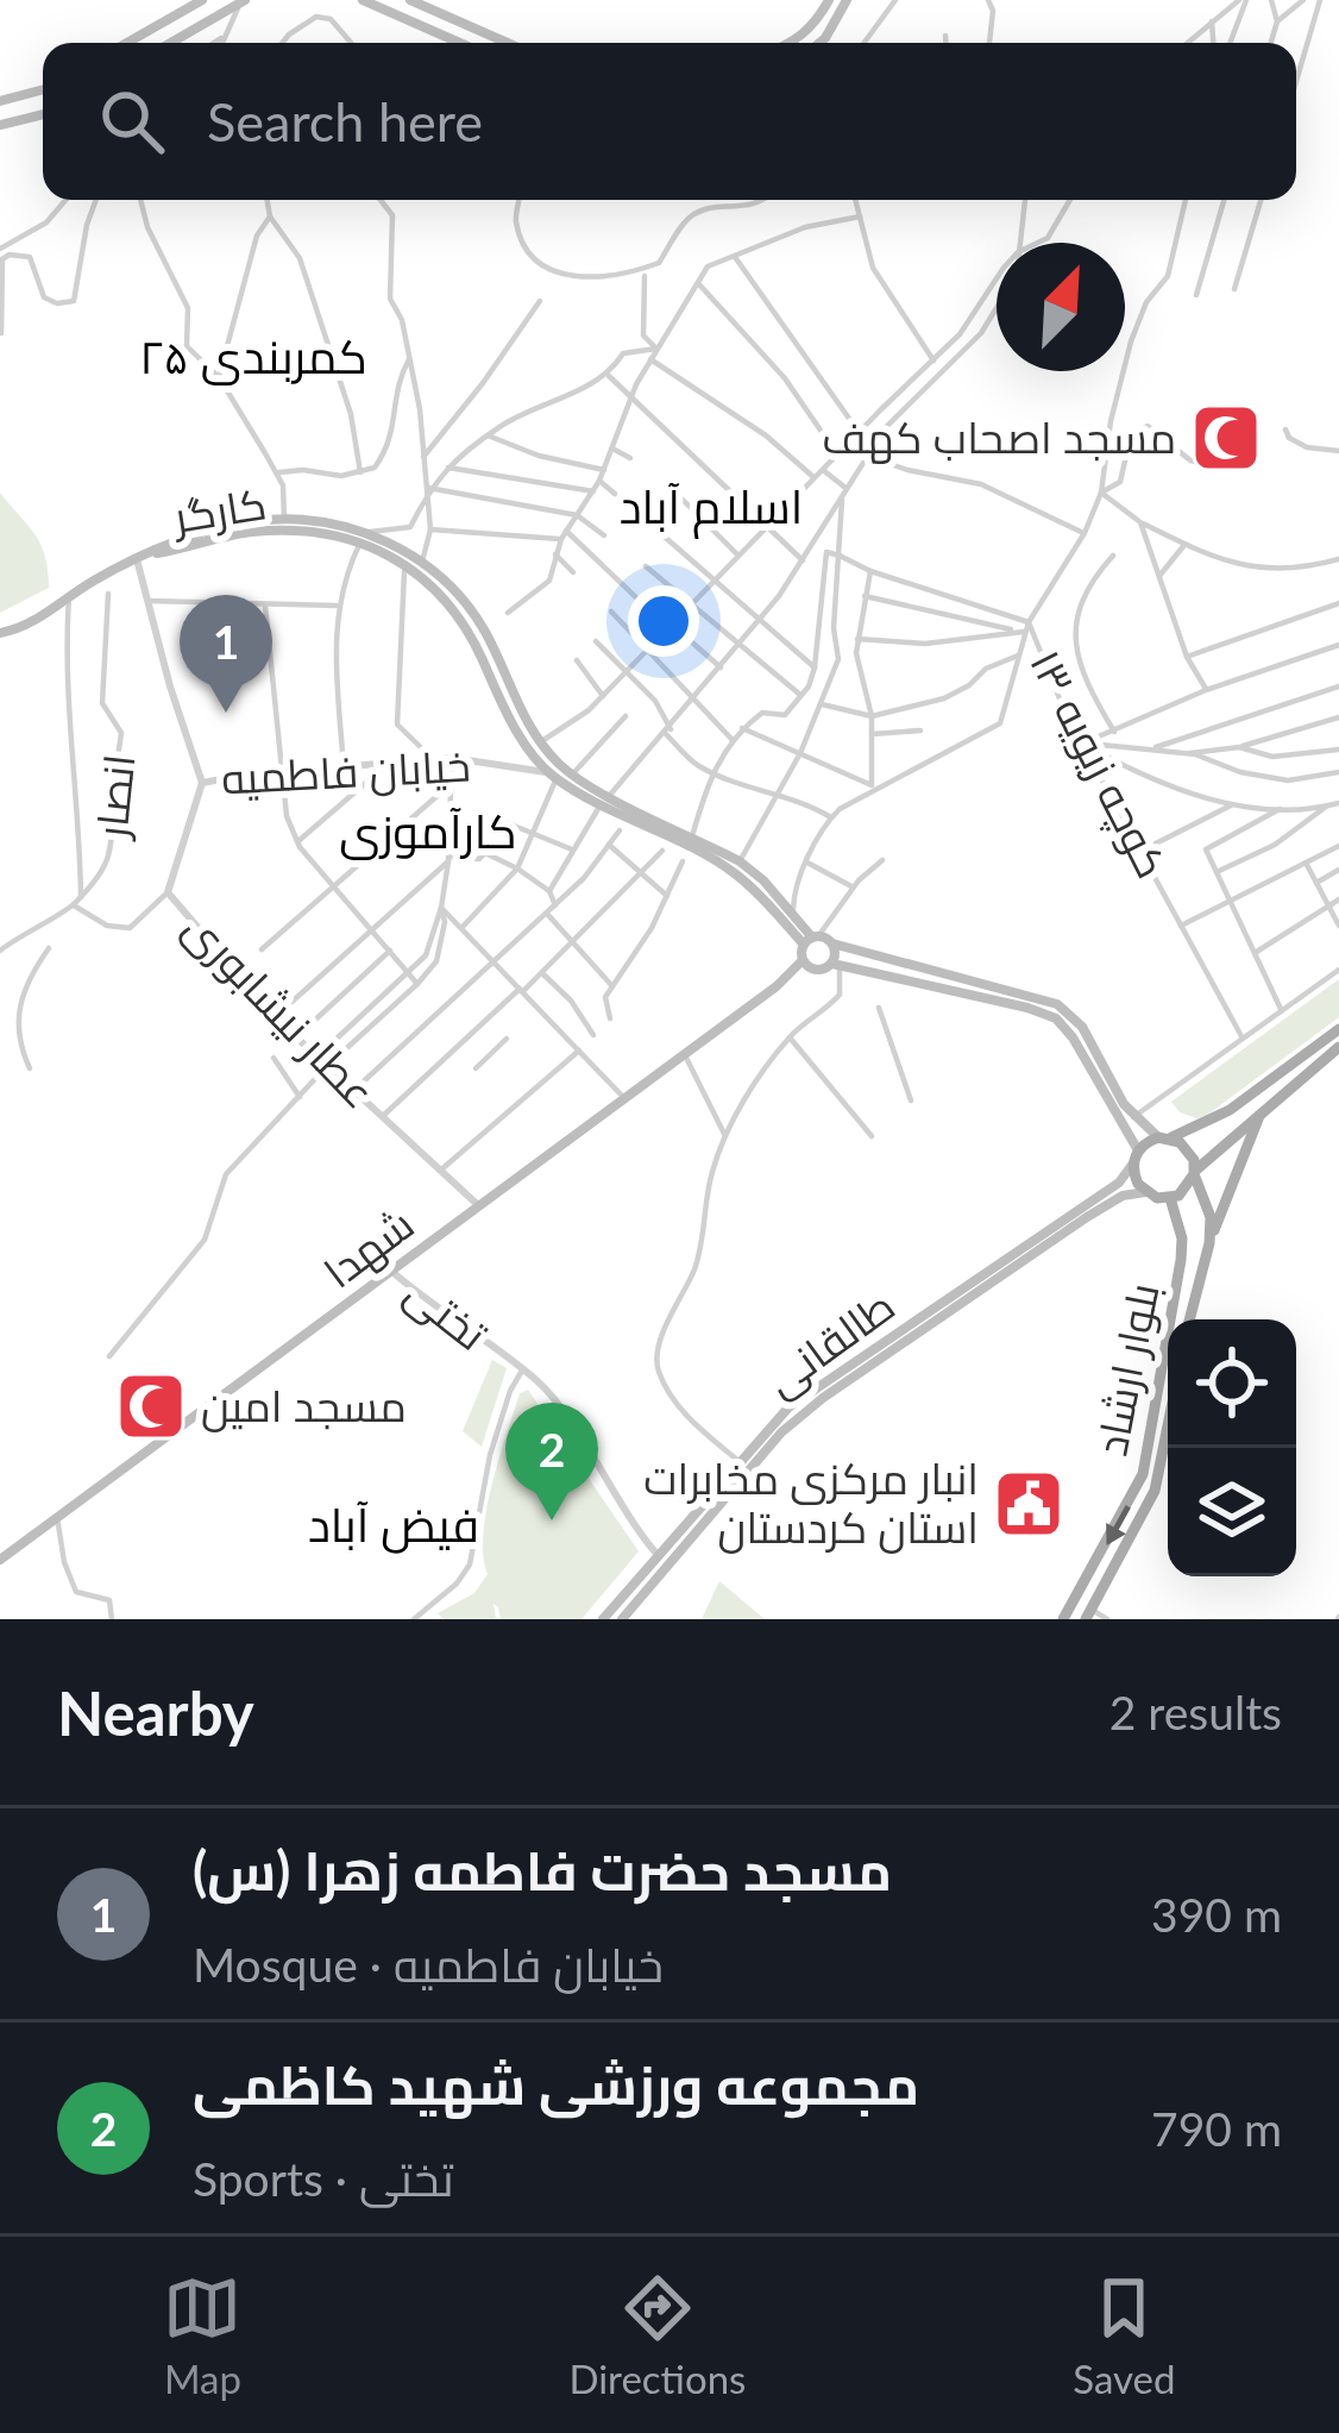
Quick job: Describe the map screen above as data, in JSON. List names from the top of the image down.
{
  "streets": {
    "main road": [
      "کارگر",
      "شهدا",
      "طالقانی",
      "بلوار ارشاد"
    ],
    "street": [
      "کوچه زیویه ۱۳",
      "خیابان فاطمیه",
      "انصار",
      "عطار نیشابوری",
      "تختی"
    ]
  },
  "crossings": [
    ["کارگر", "خیابان فاطمیه"],
    ["خیابان فاطمیه", "عطار نیشابوری"],
    ["عطار نیشابوری", "شهدا"],
    ["شهدا", "تختی"],
    ["تختی", "طالقانی"],
    ["طالقانی", "بلوار ارشاد"]
  ],
  "districts": [
    "کمربندی ۲۵",
    "اسلام آباد",
    "کارآموزی",
    "فیض آباد"
  ],
  "places": {
    "mosque": ["مسجد اصحاب کهف", "مسجد امین"],
    "public building": ["انبار مرکزی مخابرات استان کردستان"]
  },
  "north": "top right",
  "page": {
    "search": "Search here",
    "pins": ["1", "2"],
    "heading": ["Nearby", "2 results"],
    "list": [
      {
        "mark": "1",
        "name": "مسجد حضرت فاطمه زهرا (س)",
        "note": "Mosque · خیابان فاطمیه",
        "value": "390 m"
      },
      {
        "mark": "2",
        "name": "مجموعه ورزشی شهید کاظمی",
        "note": "Sports · تختی",
        "value": "790 m"
      }
    ],
    "nav": ["Map", "Directions", "Saved"]
  }
}
